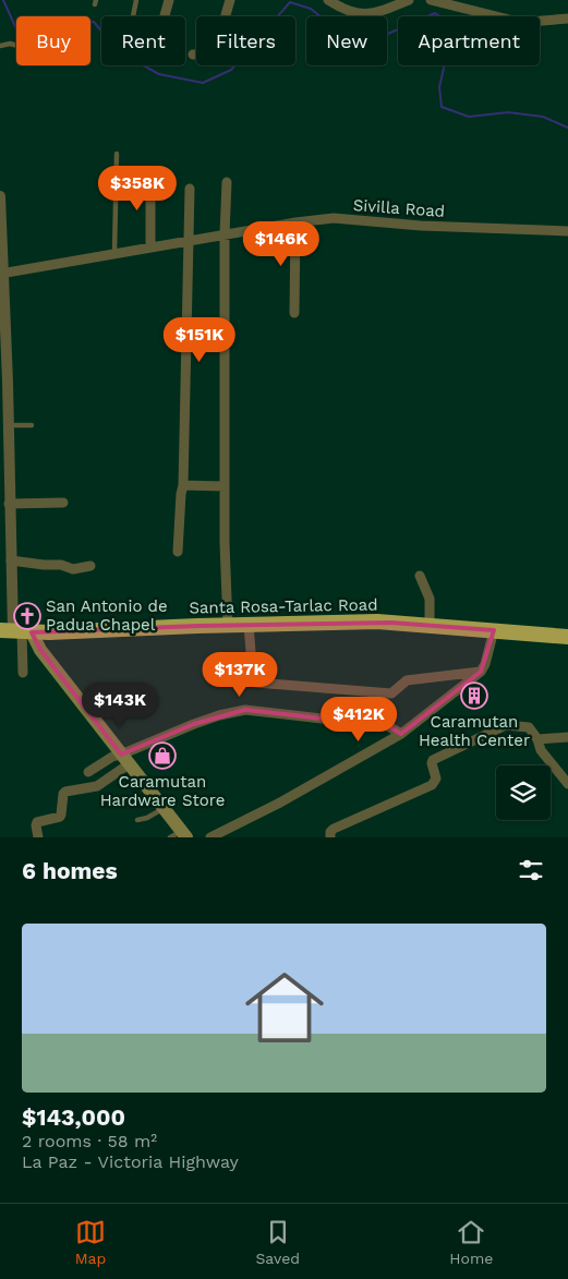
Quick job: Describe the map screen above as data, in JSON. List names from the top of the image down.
{
  "streets": {
    "highway": ["Santa Rosa-Tarlac Road"],
    "street": ["Sivilla Road"]
  },
  "places": {
    "church": ["San Antonio de Padua Chapel"],
    "building": ["Caramutan Health Center"],
    "shop": ["Caramutan Hardware Store"]
  },
  "page": {
    "chip": [
      "Buy",
      "Rent",
      "Filters",
      "New",
      "Apartment"
    ],
    "price": [
      "$358K",
      "$146K",
      "$151K",
      "$137K",
      "$143K",
      "$412K"
    ],
    "heading": "6 homes",
    "list": [
      {
        "name": "$143,000",
        "note": "2 rooms · 58 m² · La Paz - Victoria Highway"
      }
    ],
    "tabs": ["Map", "Saved", "Home"]
  }
}
